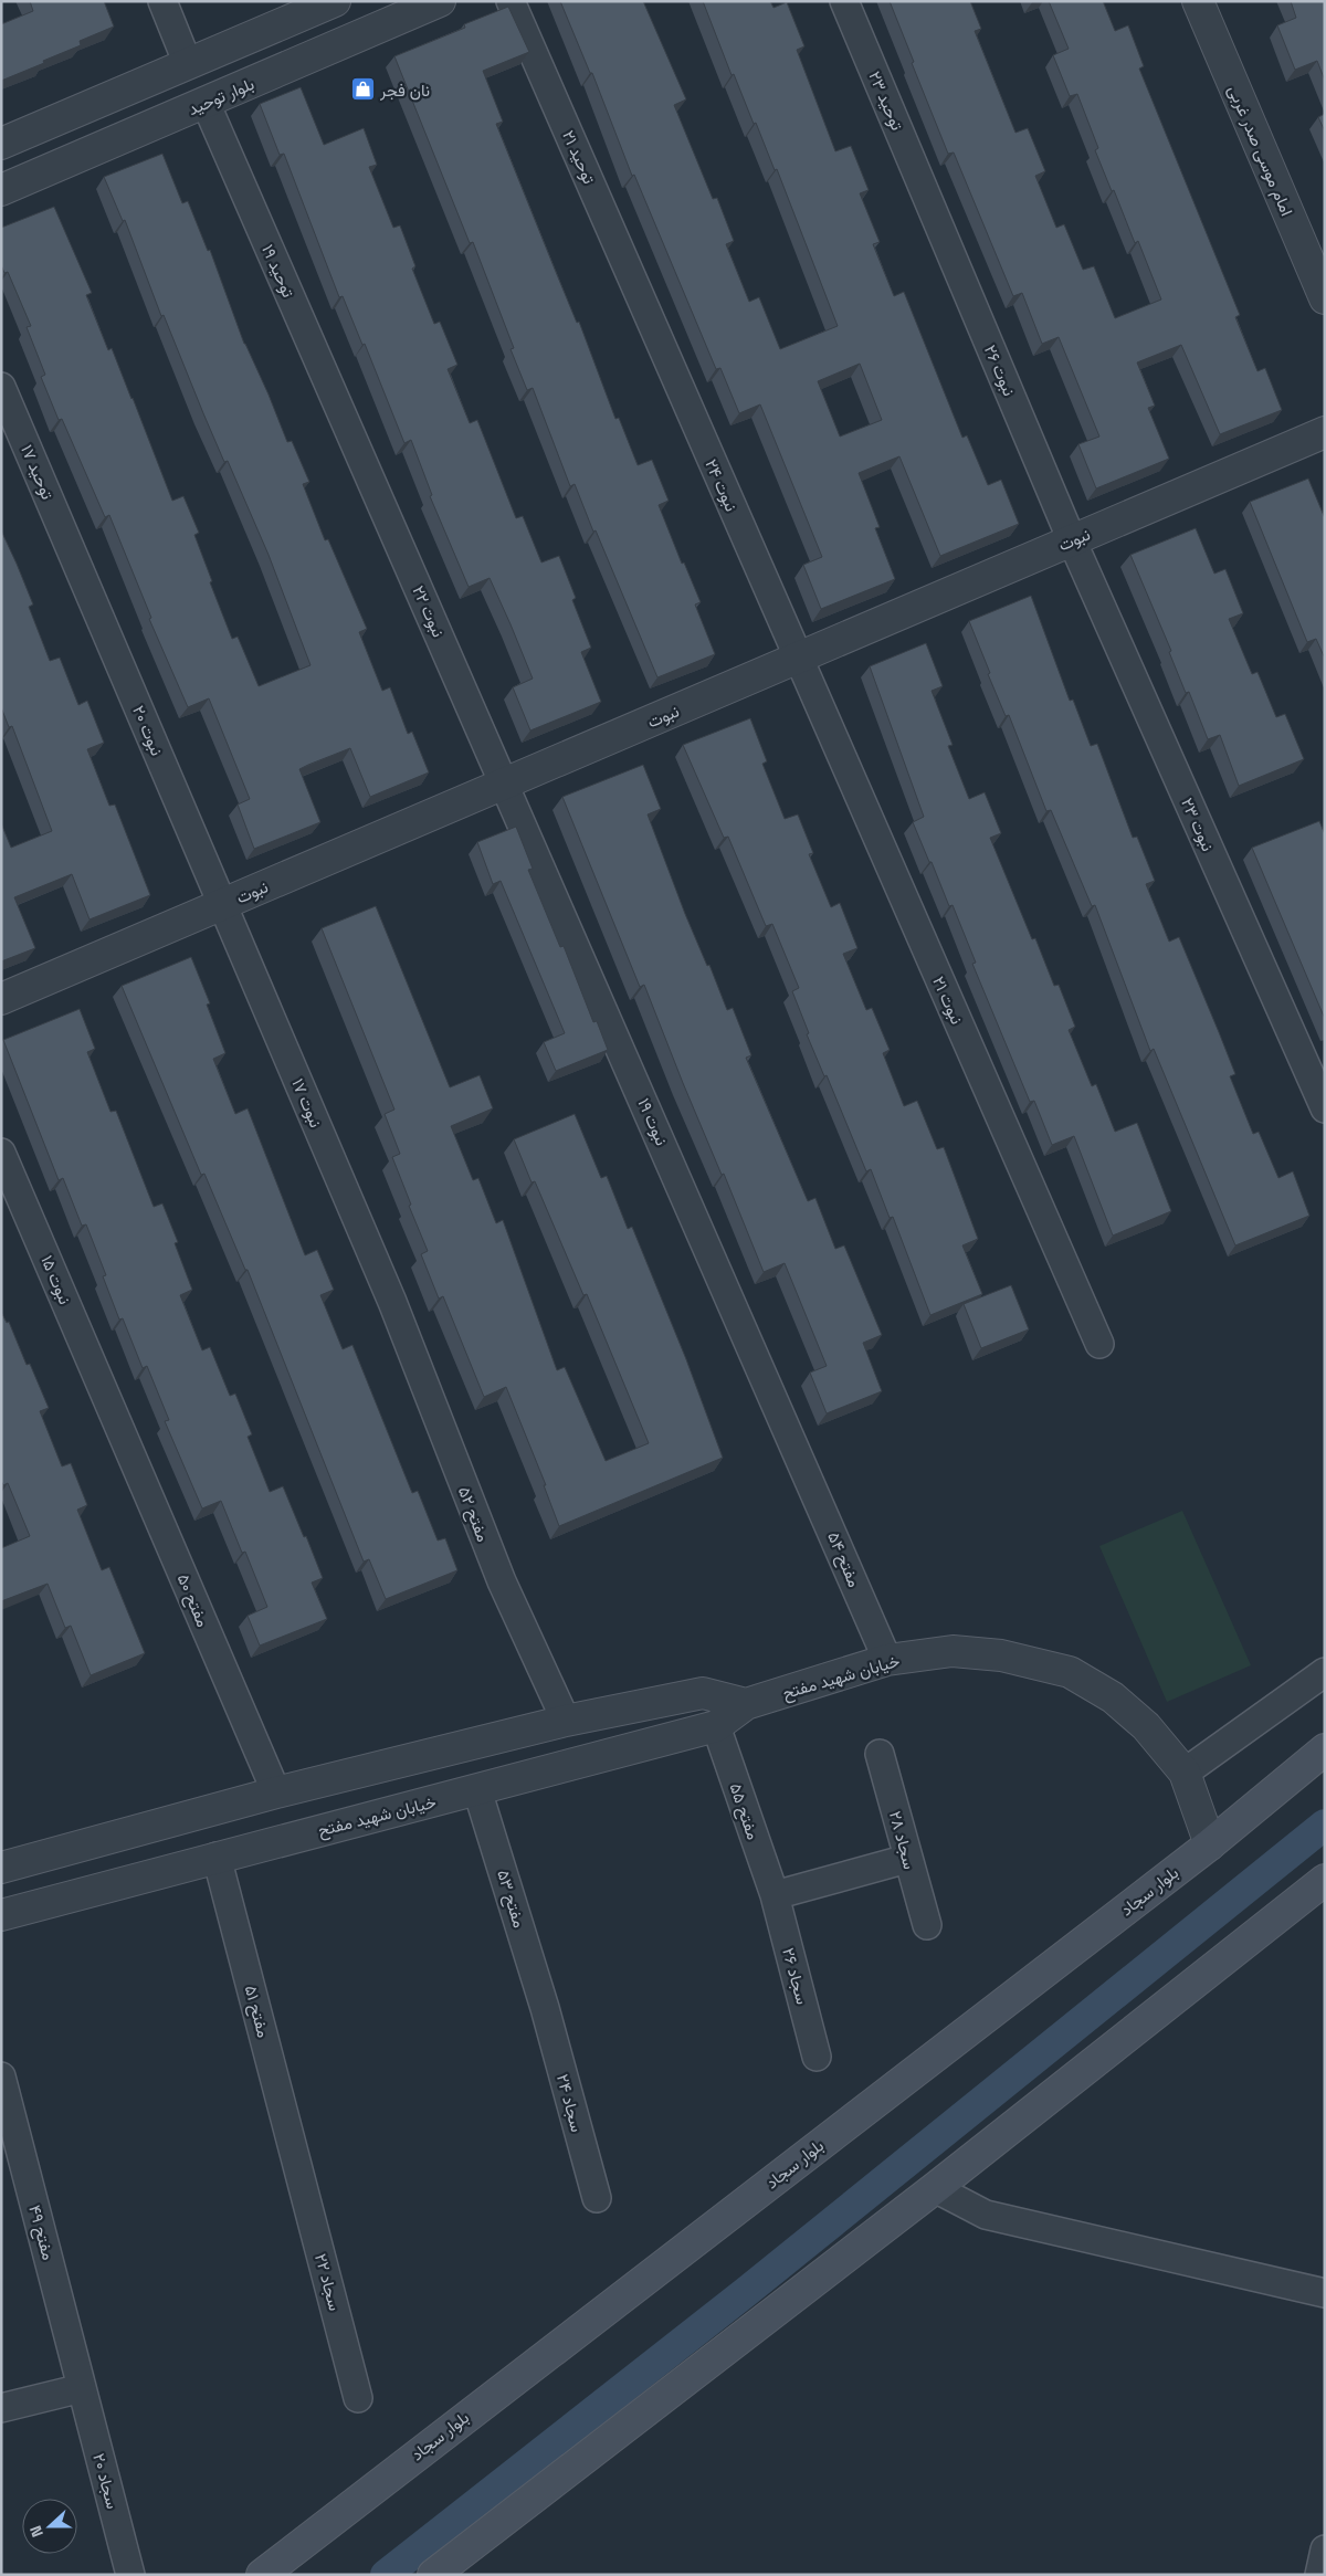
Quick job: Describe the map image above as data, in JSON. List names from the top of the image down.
{
  "streets": {
    "main road": ["بلوار سجاد"],
    "street": [
      "بلوار توحید",
      "توحید ۲۳",
      "امام موسی صدر غربی",
      "توحید ۲۱",
      "توحید ۱۹",
      "نبوت ۲۶",
      "توحید ۱۷",
      "نبوت ۲۴",
      "نبوت",
      "نبوت ۲۲",
      "نبوت ۲۰",
      "نبوت ۲۳",
      "نبوت ۲۱",
      "نبوت ۱۷",
      "نبوت ۱۹",
      "نبوت ۱۵",
      "مفتح ۵۲",
      "مفتح ۵۴",
      "مفتح ۵۰",
      "خیابان شهید مفتح",
      "مفتح ۵۵",
      "سجاد ۲۸",
      "مفتح ۵۳",
      "سجاد ۲۶",
      "مفتح ۵۱",
      "سجاد ۲۴",
      "مفتح ۴۹",
      "سجاد ۲۲",
      "سجاد ۲۰"
    ]
  },
  "crossings": [
    ["بلوار توحید", "توحید ۱۹"],
    ["توحید ۲۳", "نبوت ۲۶"],
    ["توحید ۲۱", "نبوت ۲۴"],
    ["توحید ۱۹", "نبوت ۲۲"],
    ["نبوت ۲۶", "نبوت"],
    ["نبوت ۲۶", "نبوت ۲۳"],
    ["توحید ۱۷", "نبوت ۲۰"],
    ["نبوت ۲۴", "نبوت"],
    ["نبوت ۲۴", "نبوت ۲۱"],
    ["نبوت", "نبوت ۲۲"],
    ["نبوت", "نبوت ۲۰"],
    ["نبوت", "نبوت ۲۳"],
    ["نبوت", "نبوت ۲۱"],
    ["نبوت", "نبوت ۱۷"],
    ["نبوت", "نبوت ۱۹"],
    ["نبوت ۲۲", "نبوت ۱۹"],
    ["نبوت ۲۰", "نبوت ۱۷"],
    ["نبوت ۱۷", "مفتح ۵۲"],
    ["نبوت ۱۹", "مفتح ۵۴"],
    ["نبوت ۱۵", "مفتح ۵۰"],
    ["مفتح ۵۴", "خیابان شهید مفتح"],
    ["خیابان شهید مفتح", "مفتح ۵۵"],
    ["خیابان شهید مفتح", "بلوار سجاد"],
    ["خیابان شهید مفتح", "مفتح ۵۳"],
    ["خیابان شهید مفتح", "مفتح ۵۱"],
    ["مفتح ۵۵", "سجاد ۲۶"],
    ["مفتح ۵۳", "سجاد ۲۴"],
    ["مفتح ۵۱", "سجاد ۲۲"],
    ["مفتح ۴۹", "سجاد ۲۰"]
  ],
  "places": {
    "shop": ["نان فجر"]
  },
  "north": "left"
}
